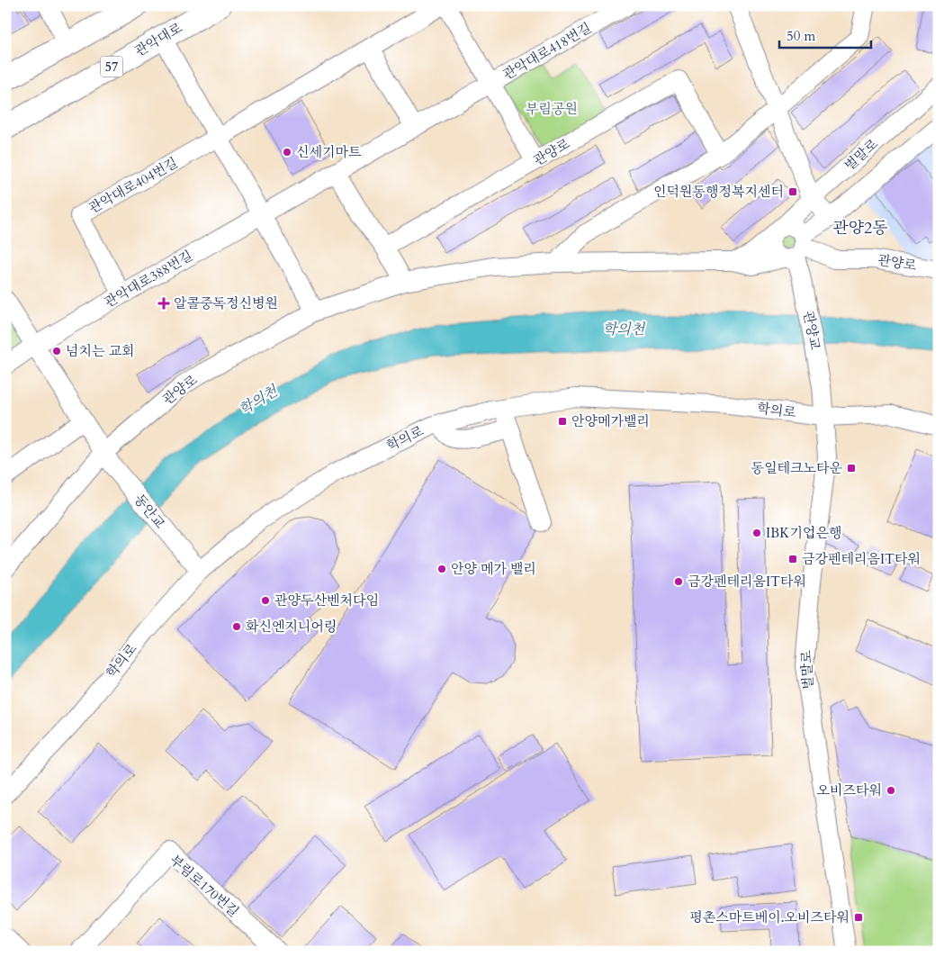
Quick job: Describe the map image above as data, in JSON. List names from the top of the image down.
{
  "streets": {
    "main road": ["관악대로", "57"],
    "street": [
      "관악대로418번길",
      "관양로",
      "벌말로",
      "관악대로404번길",
      "관악대로388번길",
      "관양교",
      "학의로",
      "동안교",
      "부림로170번길"
    ]
  },
  "crossings": [
    ["관악대로418번길", "관양로"],
    ["관양로", "벌말로"],
    ["관양로", "관양교"],
    ["관양로", "동안교"],
    ["벌말로", "관양교"],
    ["벌말로", "학의로"],
    ["관악대로404번길", "관악대로388번길"],
    ["학의로", "동안교"]
  ],
  "districts": ["관양2동"],
  "water": ["학의천"],
  "parks": ["부림공원"],
  "places": {
    "other": [
      "신세기마트",
      "넘치는 교회",
      "IBK기업은행",
      "안양 메가 밸리",
      "금강펜테리움IT타워",
      "관양두산벤처다임",
      "화신엔지니어링",
      "오비즈타워"
    ],
    "transit": [
      "인덕원동행정복지센터",
      "안양메가밸리",
      "동일테크노타운",
      "금강펜테리음IT타워",
      "평촌스마트베이.오비즈타워"
    ],
    "health": ["알콜중독정신병원"]
  },
  "scale_bar": "50 m"
}
